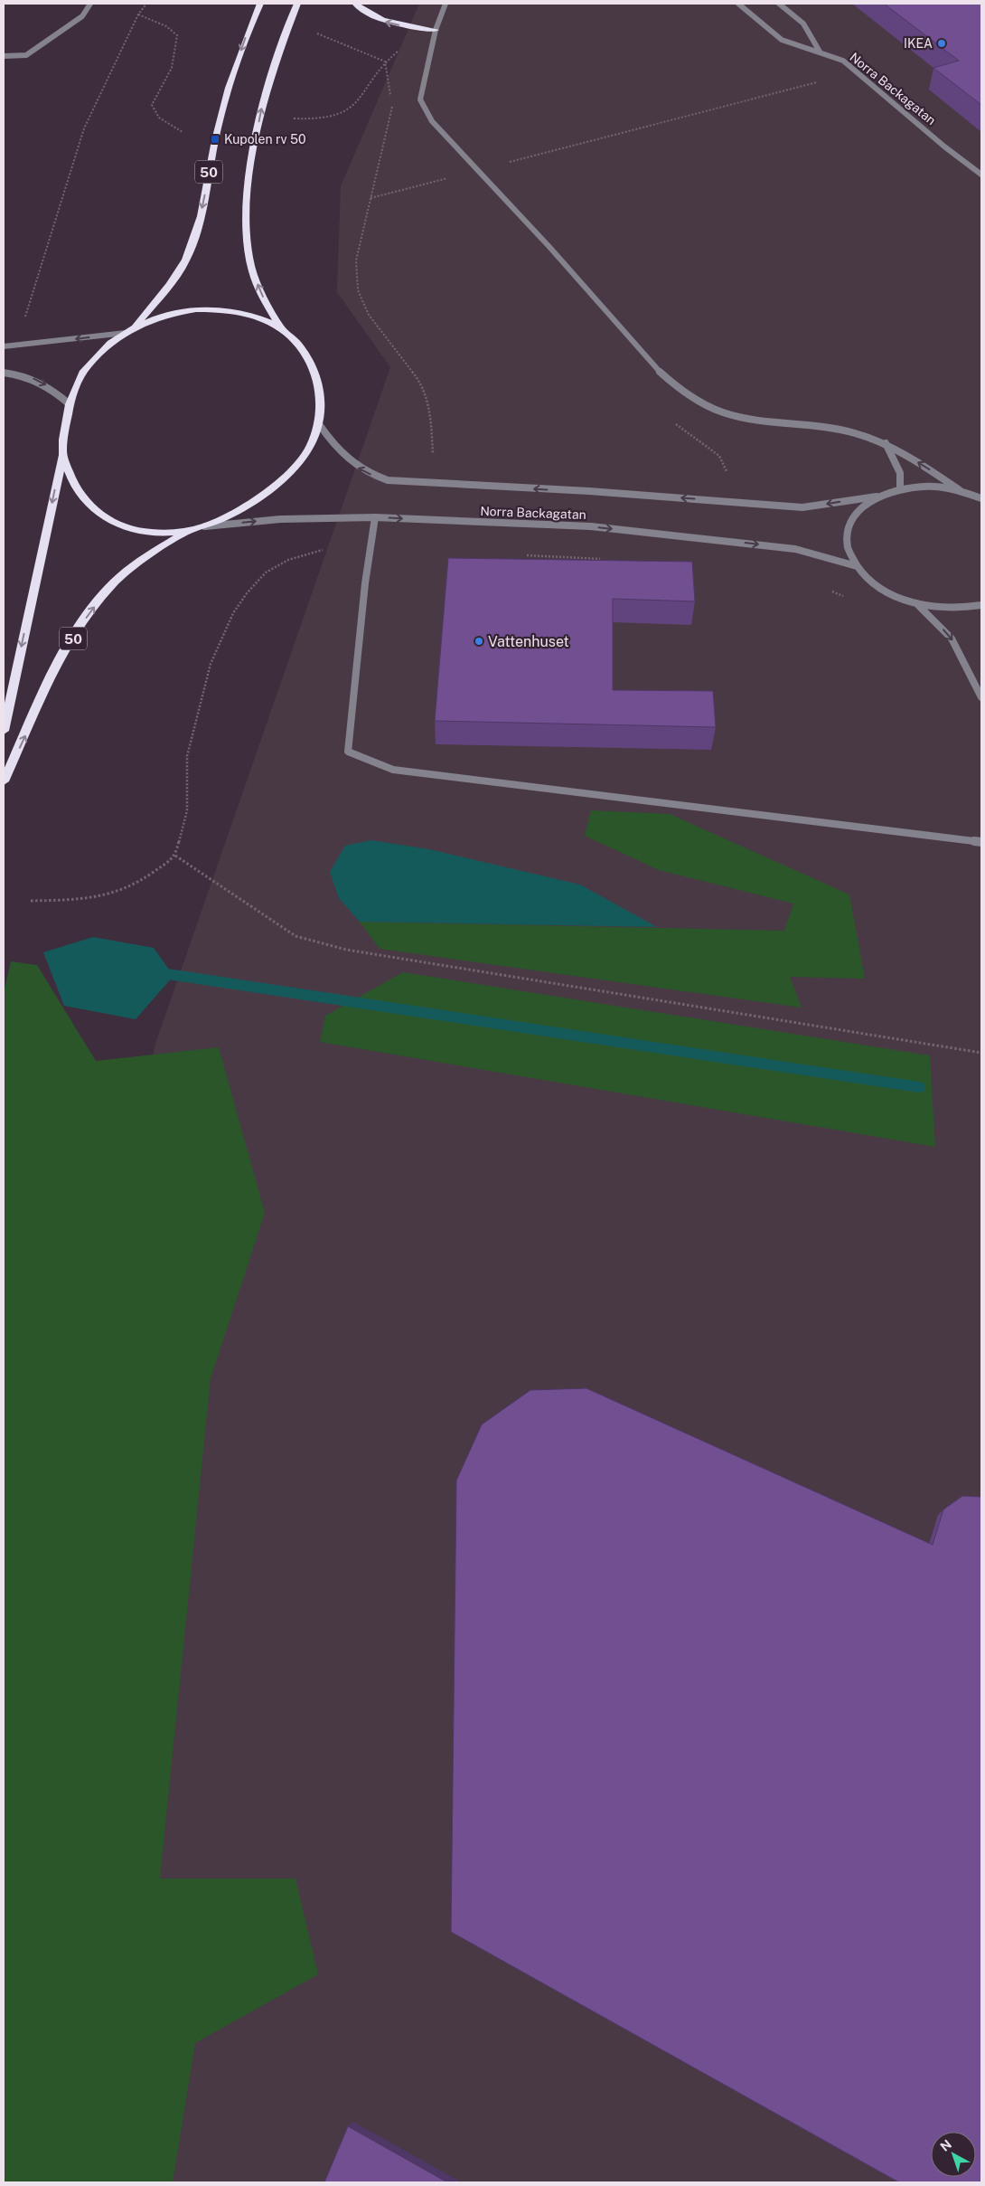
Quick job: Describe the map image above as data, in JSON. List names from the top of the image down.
{
  "streets": {
    "highway": ["50"],
    "street": ["Norra Backagatan"]
  },
  "places": {
    "other": ["IKEA", "Vattenhuset"],
    "transit": ["Kupolen rv 50"]
  },
  "north": "top left"
}
